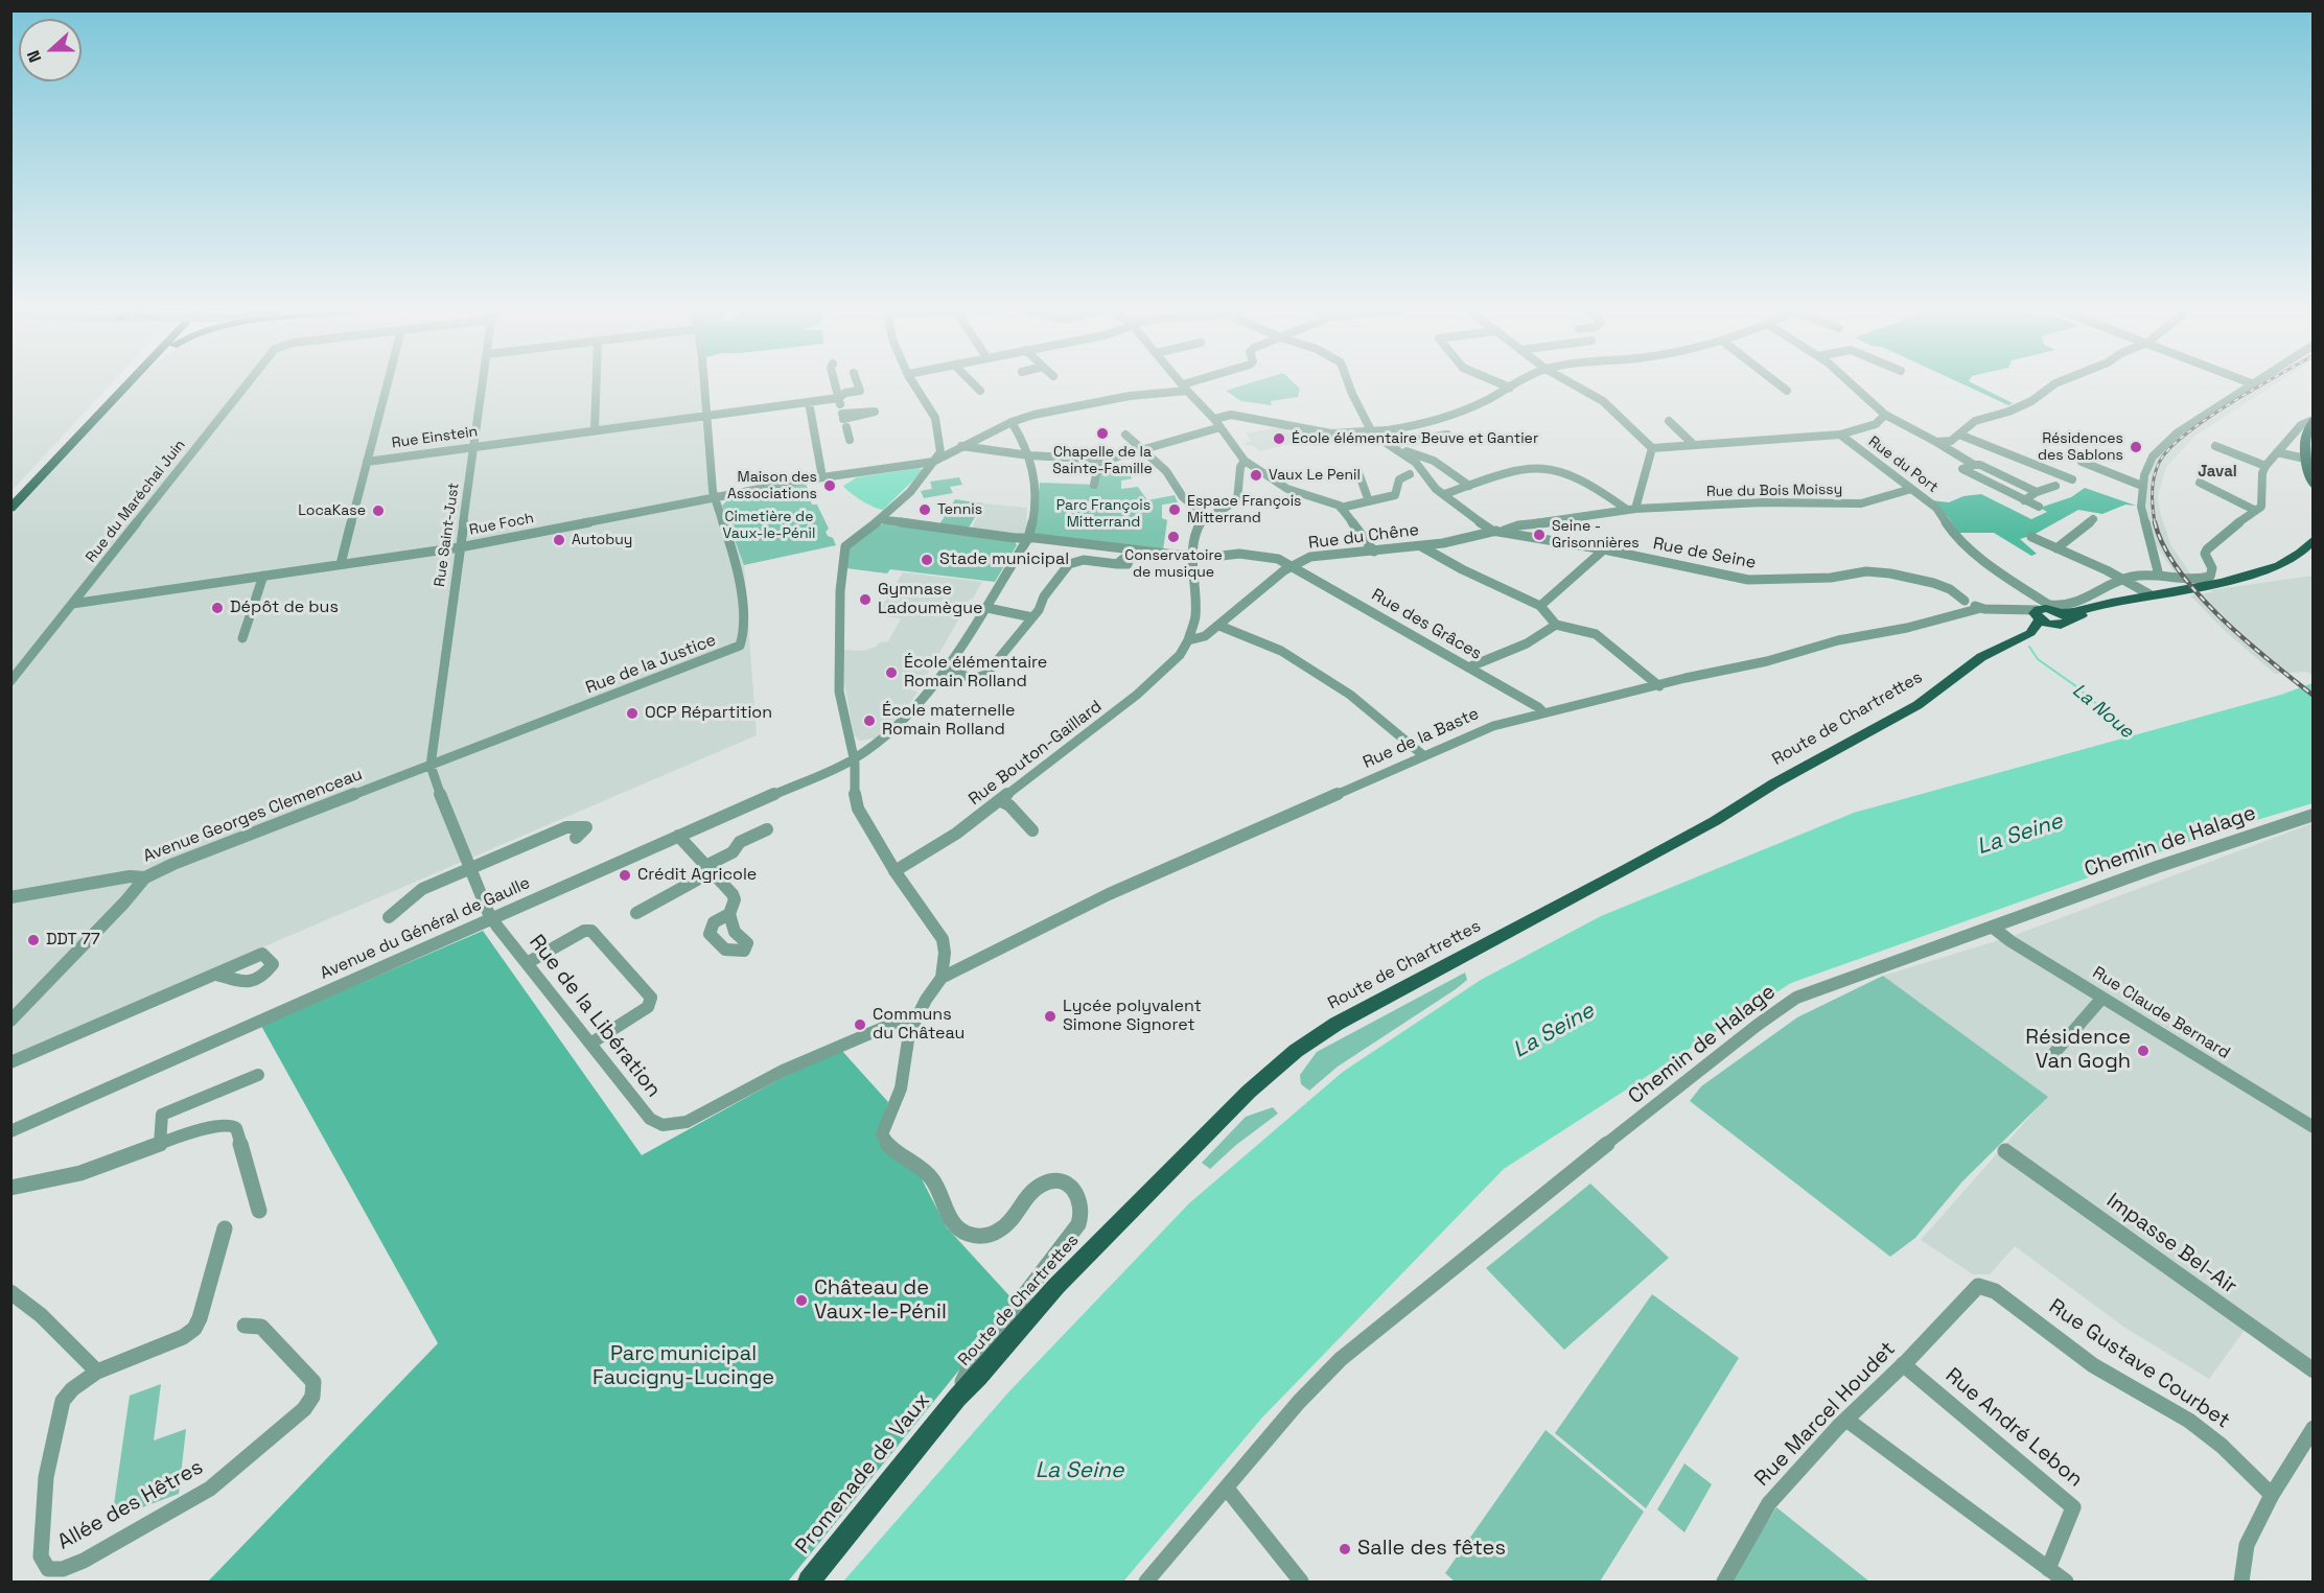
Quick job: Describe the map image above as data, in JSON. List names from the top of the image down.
{
  "streets": {
    "main road": ["Route de Chartrettes", "Promenade de Vaux"],
    "street": [
      "Rue Einstein",
      "Rue du Port",
      "Rue du Bois Moissy",
      "Rue du Maréchal Juin",
      "Rue Foch",
      "Rue Saint-Just",
      "Rue du Chêne",
      "Rue de Seine",
      "Rue des Grâces",
      "Rue de la Justice",
      "Rue de la Baste",
      "Rue Bouton-Gaillard",
      "Avenue Georges Clemenceau",
      "Chemin de Halage",
      "Avenue du Général de Gaulle",
      "Rue Claude Bernard",
      "Rue de la Libération",
      "Impasse Bel-Air",
      "Rue Gustave Courbet",
      "Rue Marcel Houdet",
      "Rue André Lebon",
      "Allée des Hêtres"
    ]
  },
  "crossings": [
    ["Rue Einstein", "Rue Saint-Just"],
    ["Rue du Port", "Rue du Bois Moissy"],
    ["Rue du Port", "Route de Chartrettes"],
    ["Rue du Bois Moissy", "Rue du Chêne"],
    ["Rue du Bois Moissy", "Rue de Seine"],
    ["Rue du Maréchal Juin", "Rue Foch"],
    ["Rue Foch", "Rue Saint-Just"],
    ["Rue Foch", "Rue de la Justice"],
    ["Rue Saint-Just", "Rue de la Justice"],
    ["Rue Saint-Just", "Avenue Georges Clemenceau"],
    ["Rue Saint-Just", "Rue de la Libération"],
    ["Rue du Chêne", "Rue de Seine"],
    ["Rue du Chêne", "Rue des Grâces"],
    ["Rue de Seine", "Rue de la Baste"],
    ["Rue des Grâces", "Rue de la Baste"],
    ["Rue des Grâces", "Avenue du Général de Gaulle"],
    ["Rue de la Justice", "Avenue Georges Clemenceau"],
    ["Rue de la Justice", "Rue de la Libération"],
    ["Route de Chartrettes", "Promenade de Vaux"],
    ["Avenue Georges Clemenceau", "Rue de la Libération"],
    ["Chemin de Halage", "Rue Claude Bernard"],
    ["Avenue du Général de Gaulle", "Rue de la Libération"],
    ["Rue Gustave Courbet", "Rue Marcel Houdet"],
    ["Rue Marcel Houdet", "Rue André Lebon"]
  ],
  "districts": ["Javal"],
  "water": ["La Noue", "La Seine"],
  "parks": ["Parc François Mitterrand", "Cimetière de Vaux-le-Pénil", "Parc municipal Faucigny-Lucinge"],
  "places": [
    "Chapelle de la Sainte-Famille",
    "École élémentaire Beuve et Gantier",
    "Résidences des Sablons",
    "Vaux Le Penil",
    "Maison des Associations",
    "Tennis",
    "Espace François Mitterrand",
    "LocaKase",
    "Seine - Grisonnières",
    "Conservatoire de musique",
    "Autobuy",
    "Stade municipal",
    "Gymnase Ladoumègue",
    "Dépôt de bus",
    "École élémentaire Romain Rolland",
    "OCP Répartition",
    "École maternelle Romain Rolland",
    "Crédit Agricole",
    "DDT 77",
    "Lycée polyvalent Simone Signoret",
    "Communs du Château",
    "Résidence Van Gogh",
    "Château de Vaux-le-Pénil",
    "Salle des fêtes"
  ],
  "north": "left"
}
